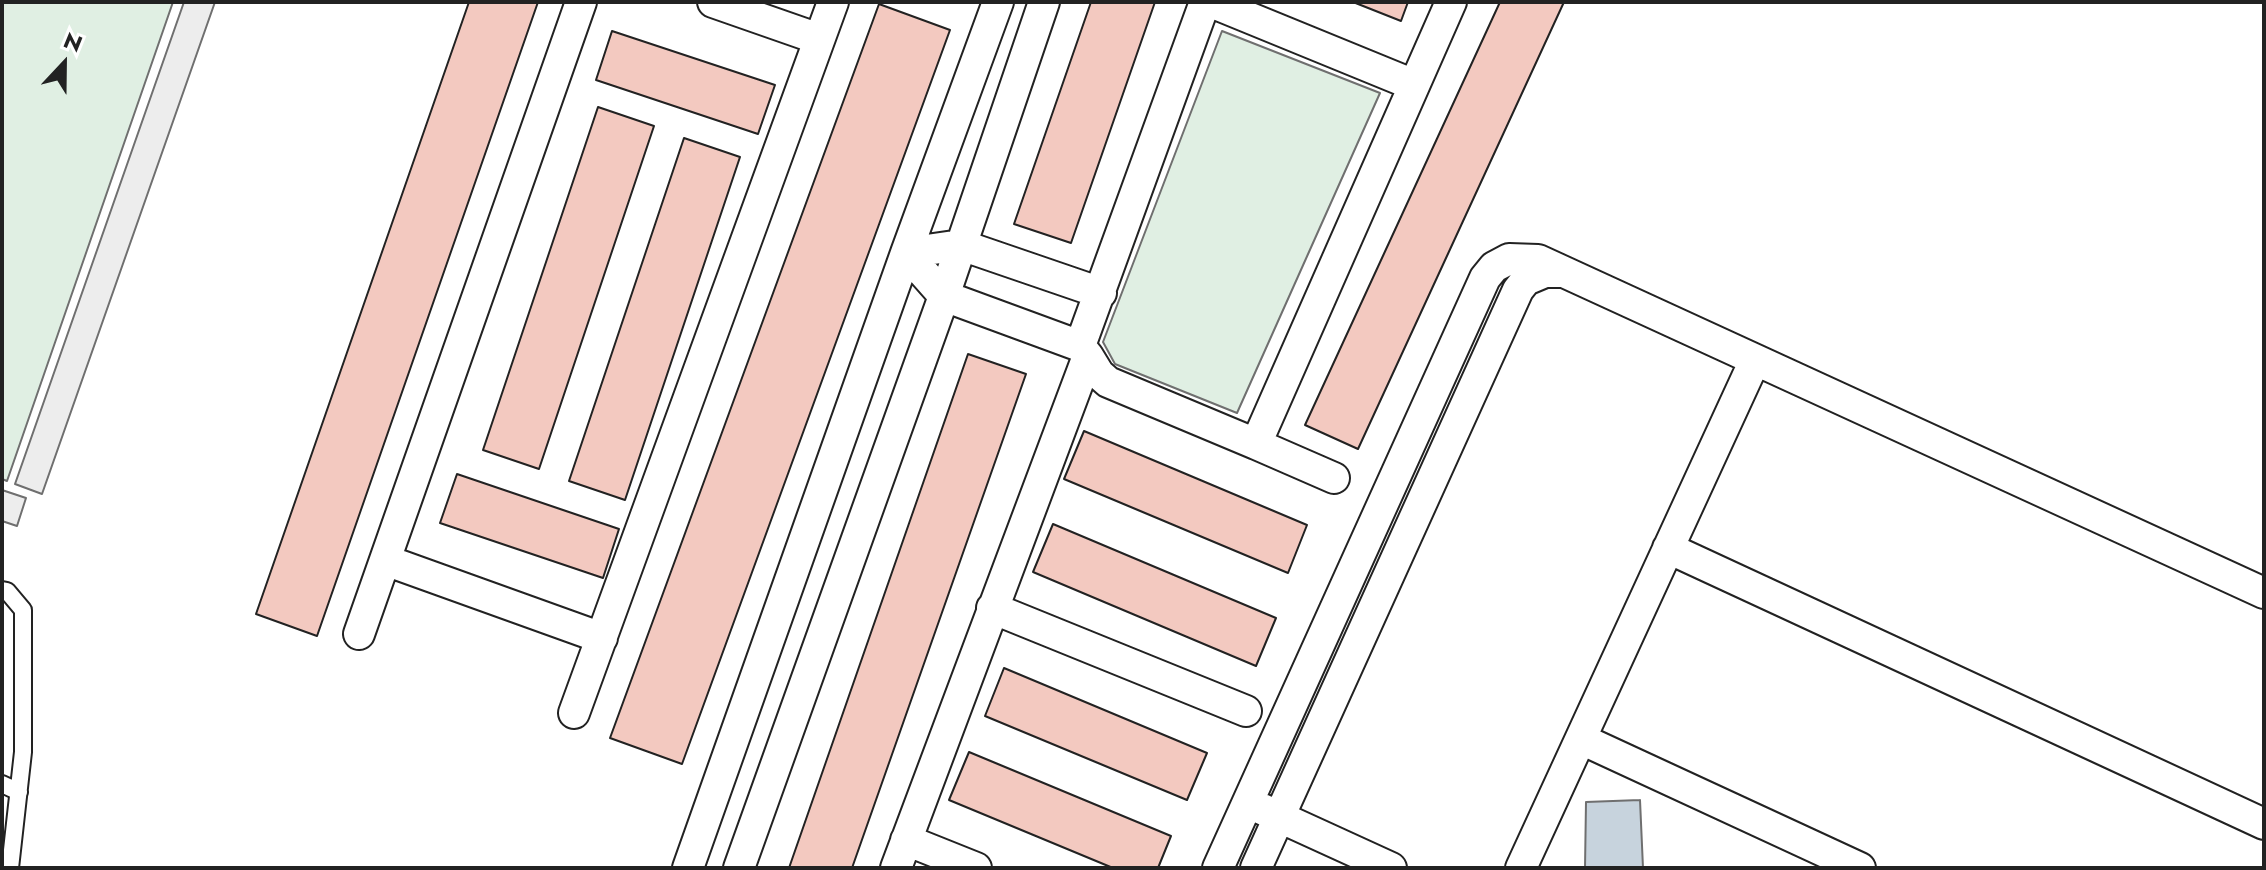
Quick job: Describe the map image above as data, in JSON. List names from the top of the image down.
{
  "north": "top"
}
